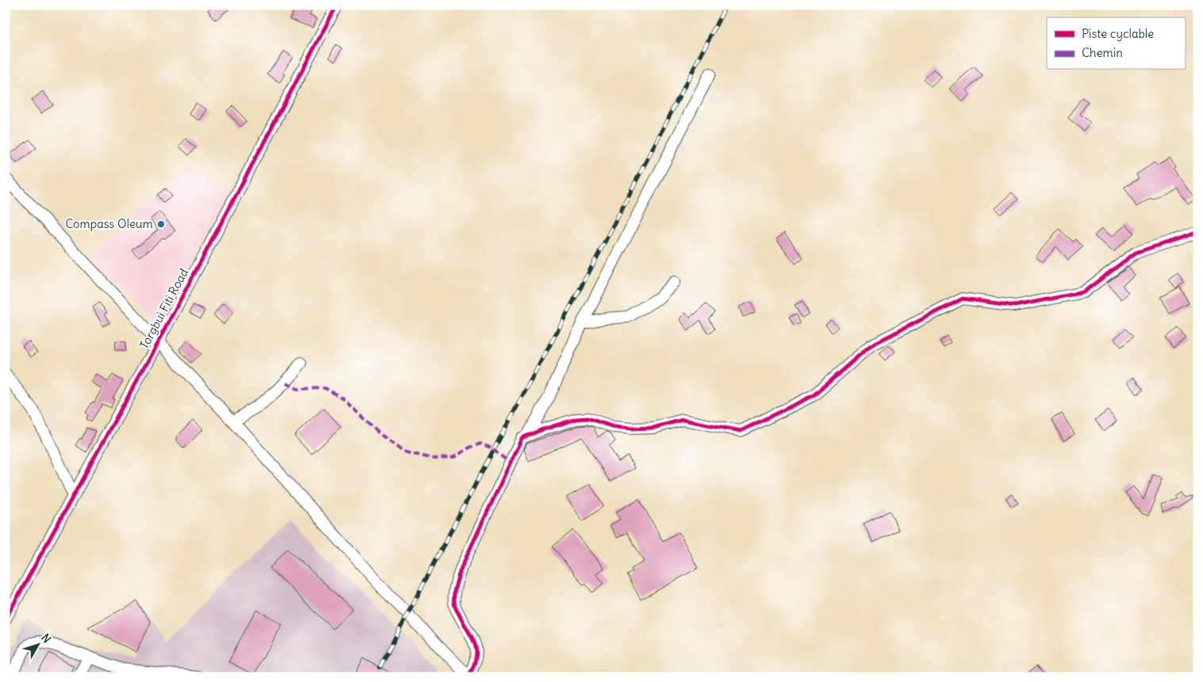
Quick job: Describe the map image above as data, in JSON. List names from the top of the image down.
{
  "streets": {
    "street": ["Torgbui Fiti Road"]
  },
  "places": ["Compass Oleum"],
  "legend": ["Piste cyclable", "Chemin"],
  "north": "top right"
}
